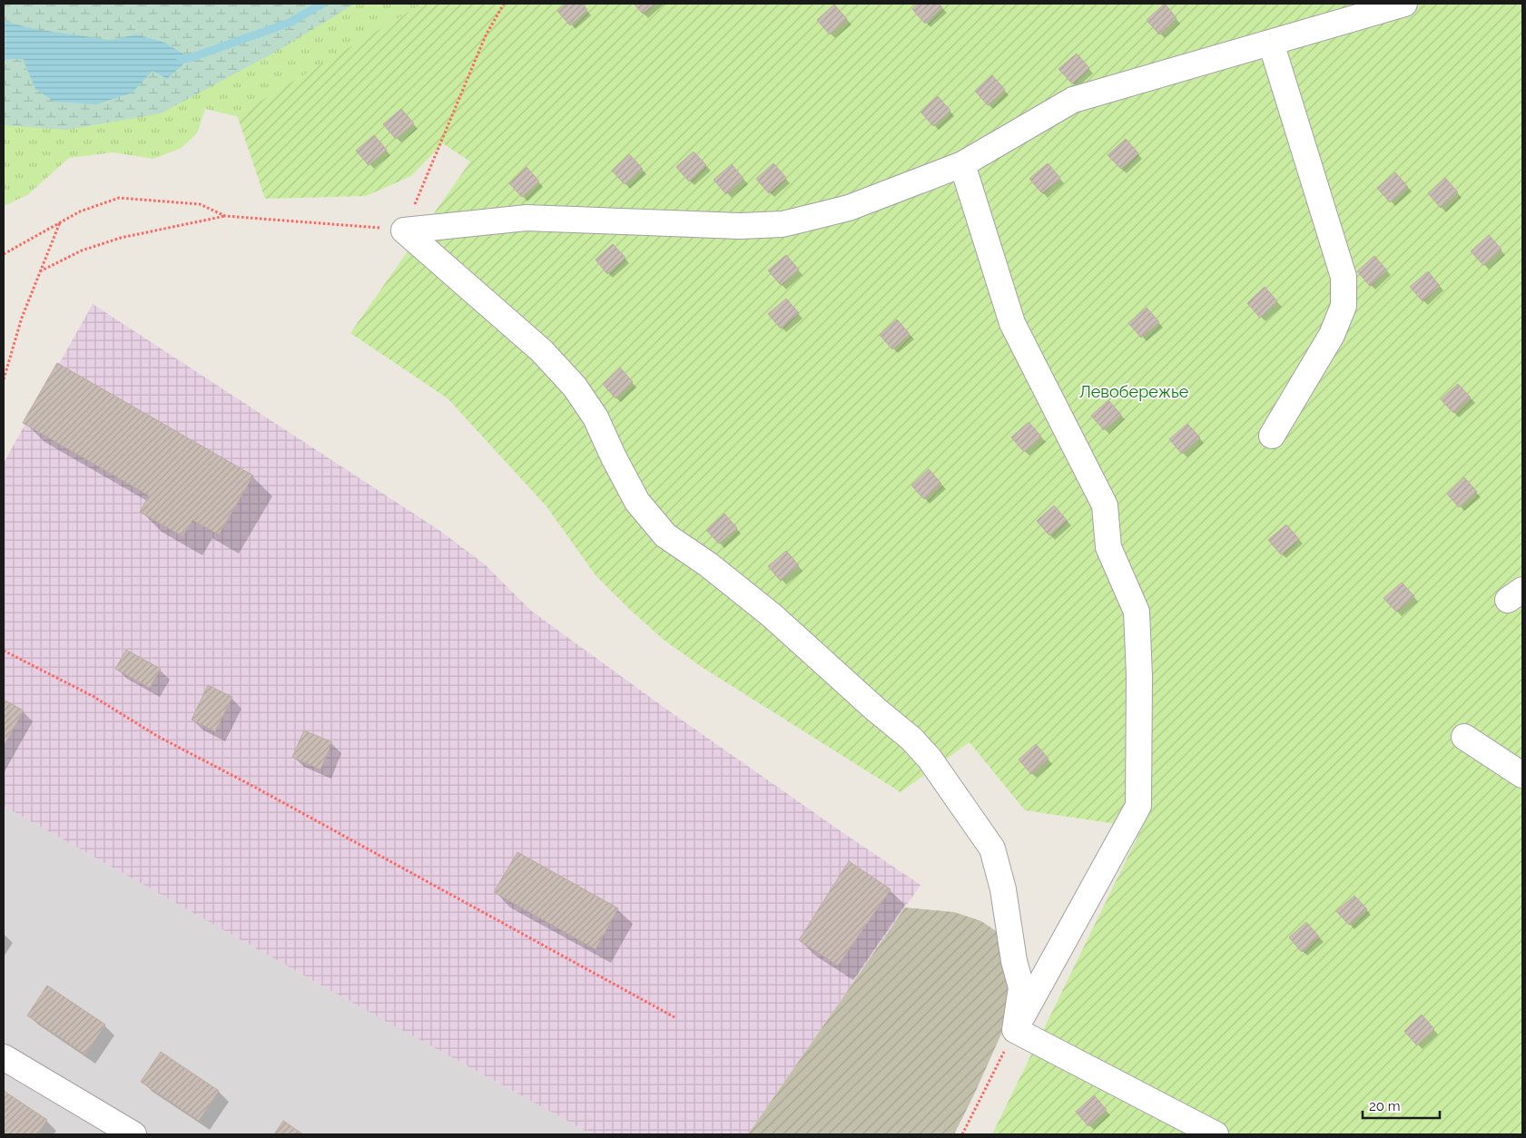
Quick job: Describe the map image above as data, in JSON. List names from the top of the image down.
{
  "parks": ["Левобережье"],
  "scale_bar": "20 m"
}
